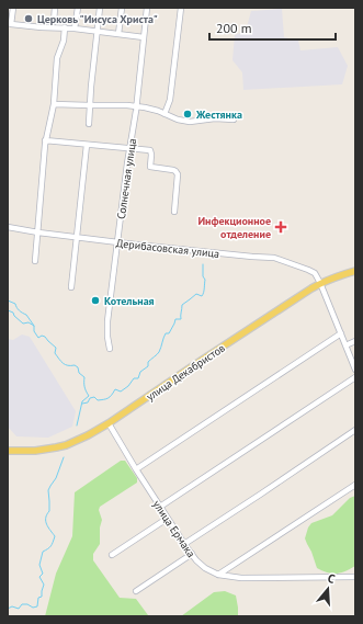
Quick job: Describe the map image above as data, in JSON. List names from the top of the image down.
{
  "streets": {
    "main road": ["улица Декабристов"],
    "street": ["Солнечная улица", "Дерибасовская улица", "улица Ермака"]
  },
  "crossings": [
    ["Солнечная улица", "Дерибасовская улица"],
    ["Дерибасовская улица", "улица Декабристов"],
    ["улица Декабристов", "улица Ермака"]
  ],
  "places": {
    "other": ["Церковь \"Иисуса Христа\"", "Жестянка", "Котельная"],
    "health": ["Инфекционное отделение"]
  },
  "scale_bar": "200 m",
  "north": "top"
}
